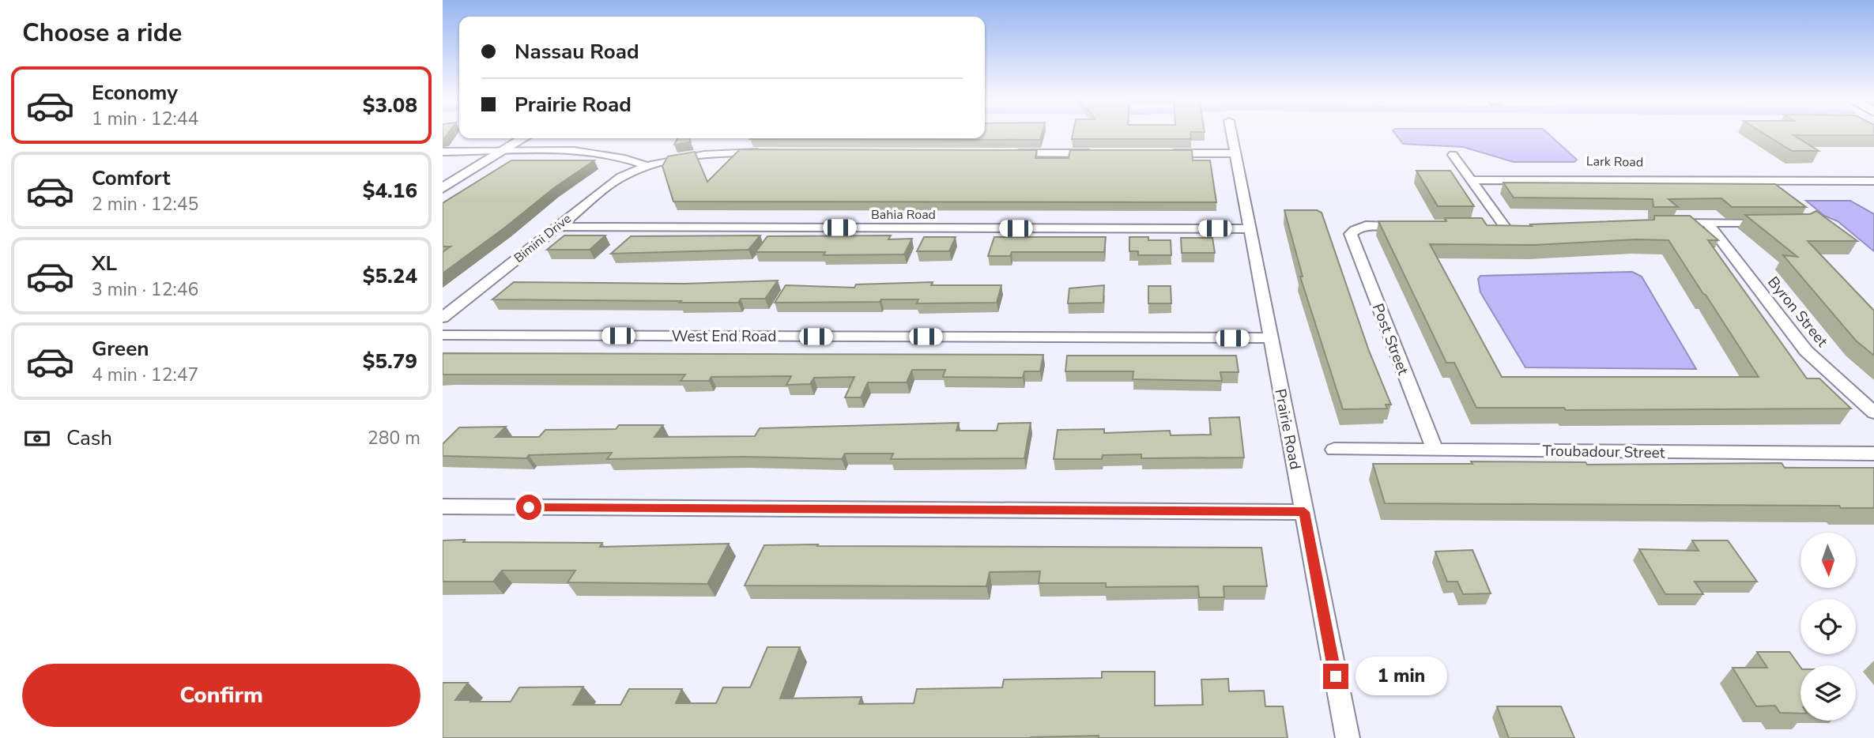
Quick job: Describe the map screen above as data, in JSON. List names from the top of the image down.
{
  "streets": {
    "street": [
      "Lark Road",
      "Bahia Road",
      "Bimini Drive",
      "Byron Street",
      "West End Road",
      "Post Street",
      "Prairie Road",
      "Troubadour Street"
    ]
  },
  "crossings": [
    ["Bahia Road", "Bimini Drive"],
    ["Bahia Road", "Prairie Road"],
    ["West End Road", "Prairie Road"],
    ["Post Street", "Troubadour Street"]
  ],
  "north": "bottom",
  "page": {
    "heading": "Choose a ride",
    "banner": ["Nassau Road", "Prairie Road"],
    "list": [
      {
        "name": "Economy",
        "note": "1 min · 12:44",
        "value": "$3.08"
      },
      {
        "name": "Comfort",
        "note": "2 min · 12:45",
        "value": "$4.16"
      },
      {
        "name": "XL",
        "note": "3 min · 12:46",
        "value": "$5.24"
      },
      {
        "name": "Green",
        "note": "4 min · 12:47",
        "value": "$5.79"
      }
    ],
    "pay": ["Cash", "280 m"],
    "buttons": "Confirm",
    "bubble": "1 min"
  }
}
